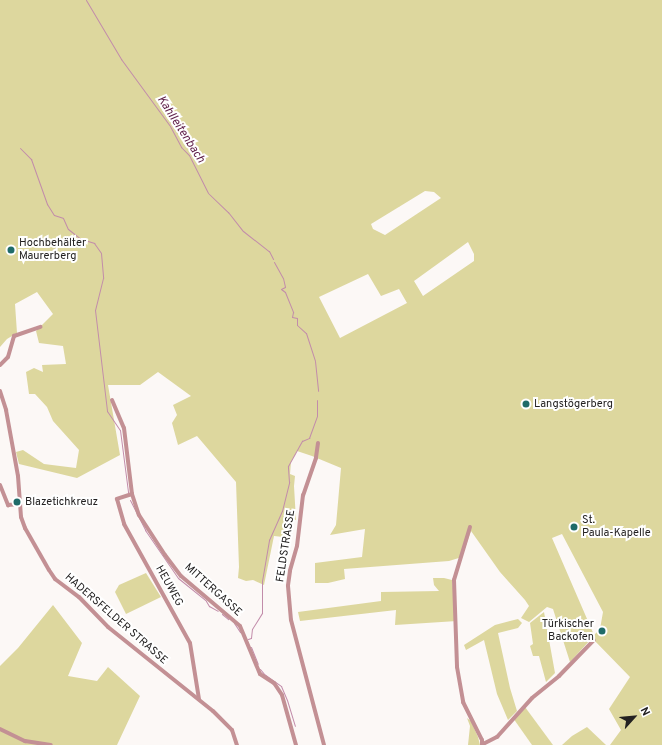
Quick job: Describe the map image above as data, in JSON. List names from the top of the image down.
{
  "streets": {
    "street": [
      "FELDSTRASSE",
      "HEUWEG",
      "MITTERGASSE",
      "HADERSFELDER STRASSE"
    ]
  },
  "crossings": [
    ["HEUWEG", "MITTERGASSE"],
    ["HEUWEG", "HADERSFELDER STRASSE"]
  ],
  "water": ["Kahlleitenbach"],
  "places": [
    "Hochbehälter Maurerberg",
    "Langstögerberg",
    "Blazetichkreuz",
    "St. Paula-Kapelle",
    "Türkischer Backofen"
  ],
  "north": "top right"
}
